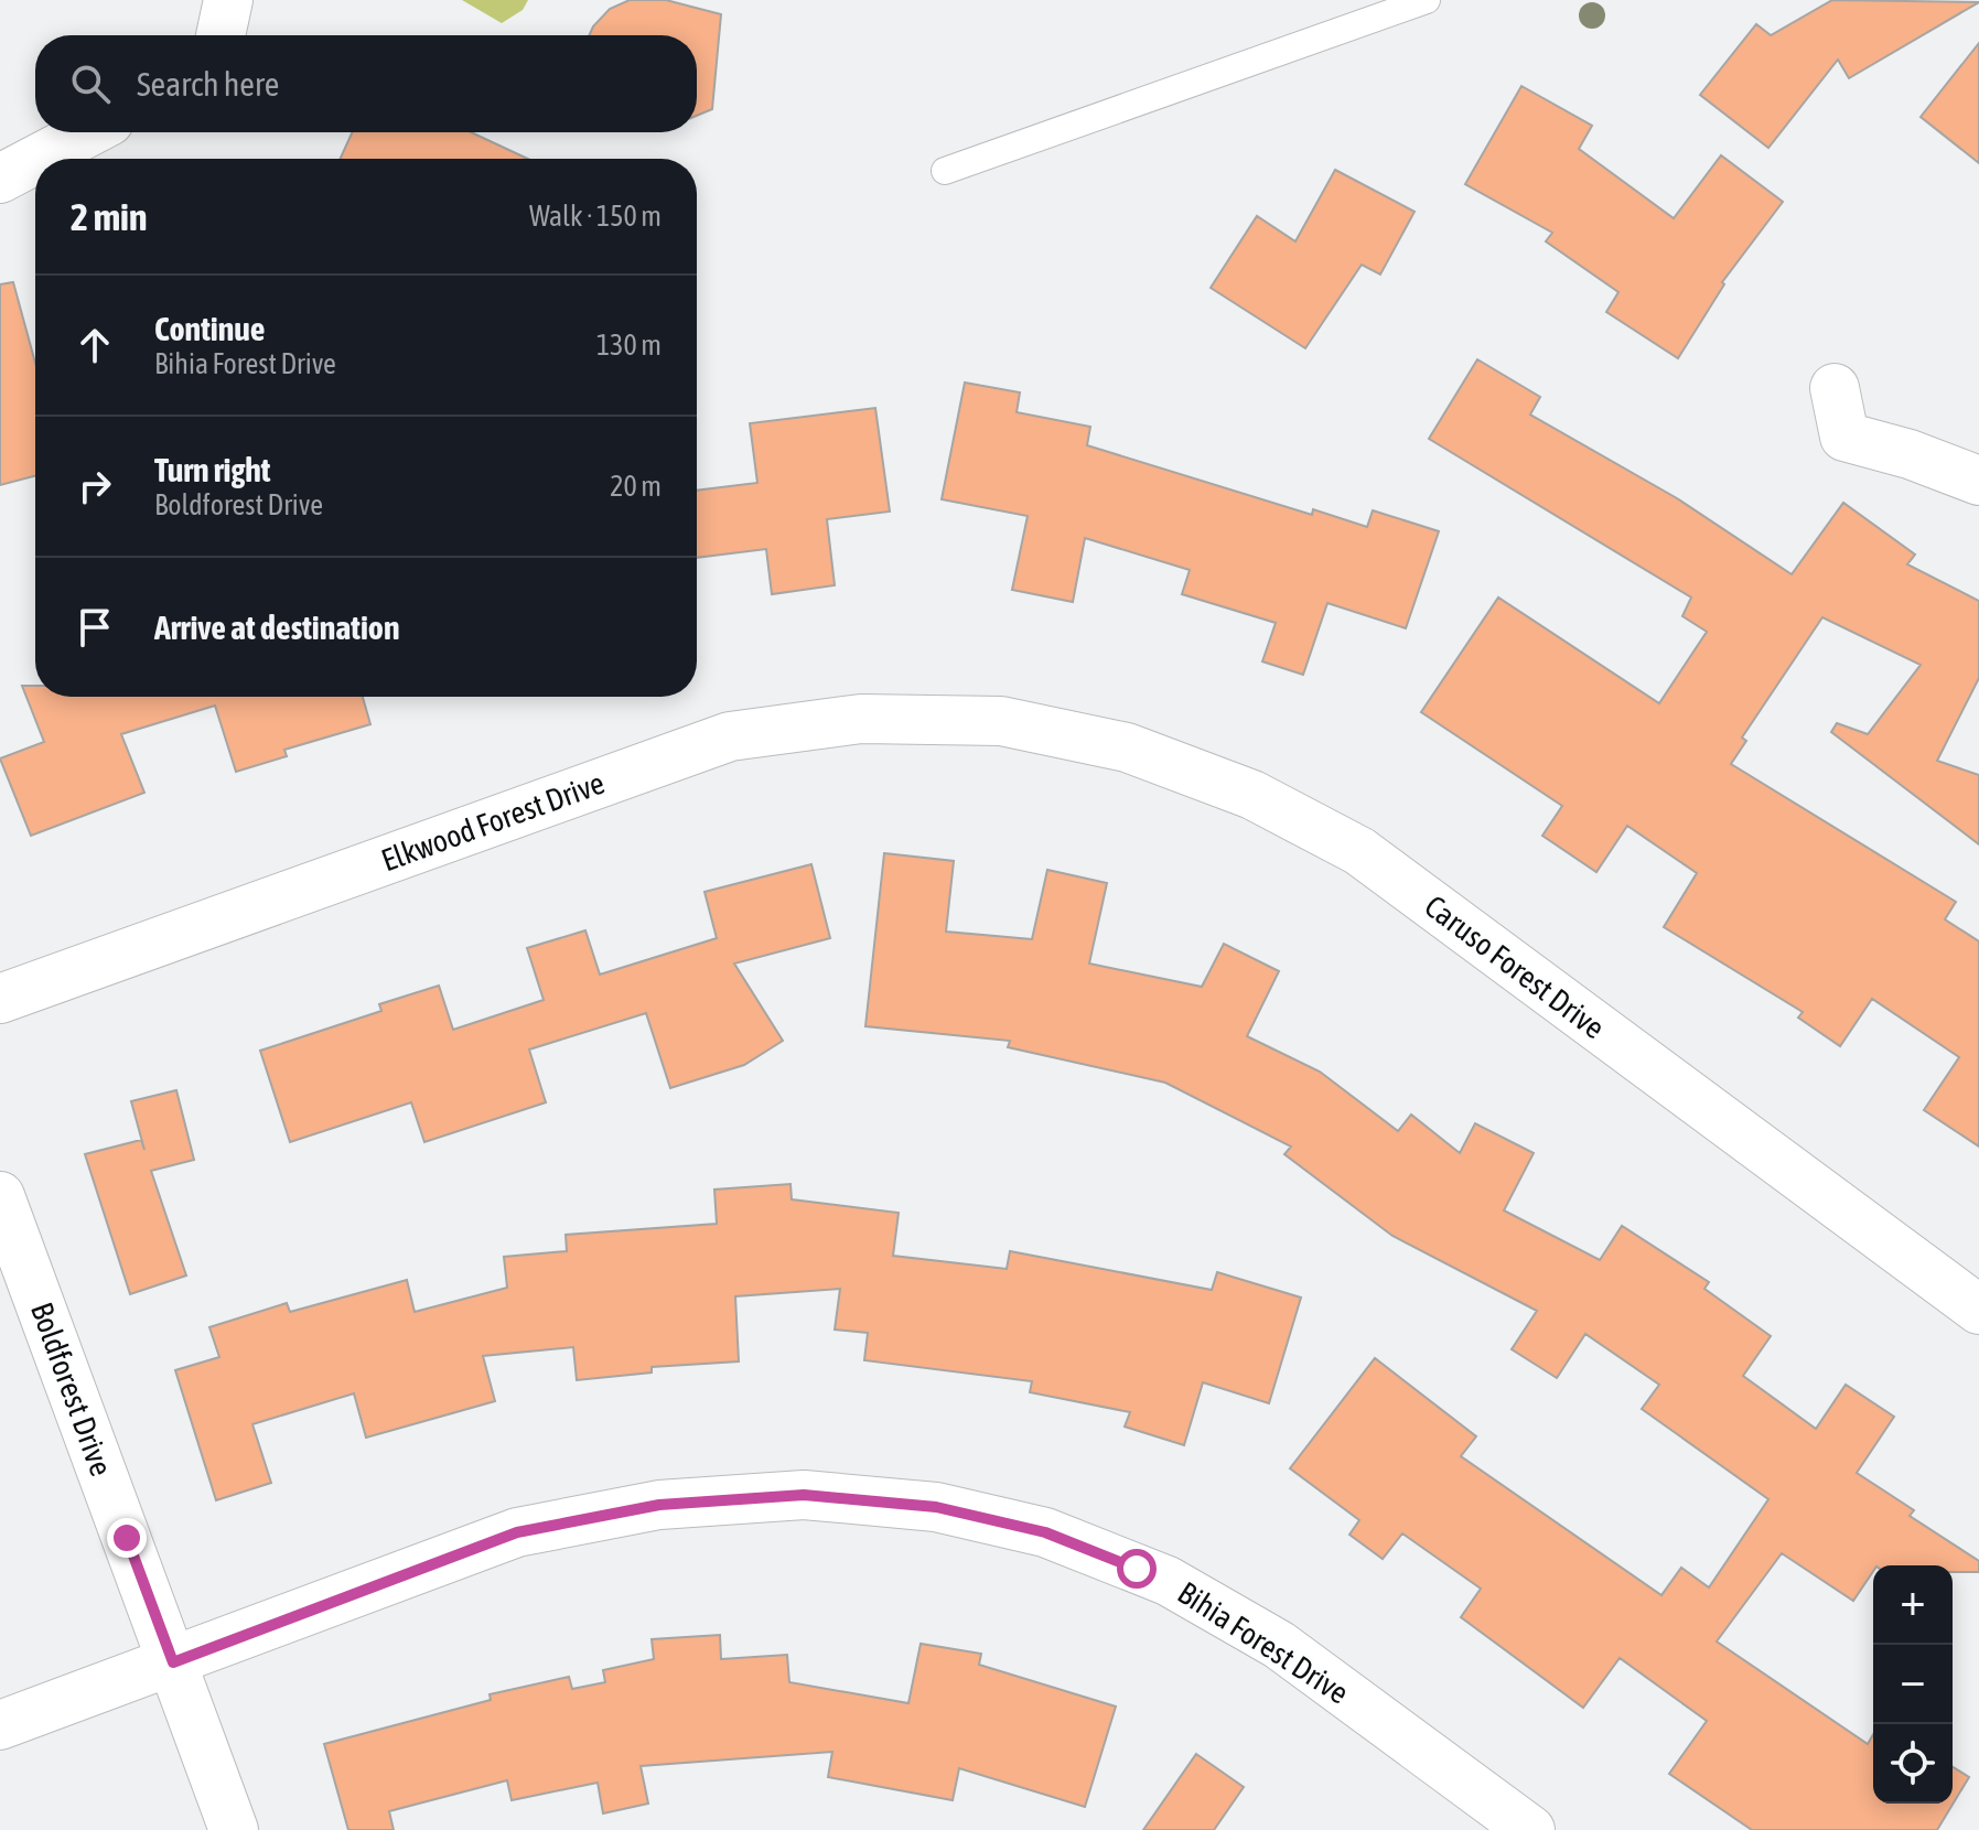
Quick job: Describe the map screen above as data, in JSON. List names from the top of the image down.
{
  "streets": {
    "street": [
      "Elkwood Forest Drive",
      "Caruso Forest Drive",
      "Boldforest Drive",
      "Bihia Forest Drive"
    ]
  },
  "crossings": [
    ["Elkwood Forest Drive", "Caruso Forest Drive"],
    ["Boldforest Drive", "Bihia Forest Drive"]
  ],
  "page": {
    "search": "Search here",
    "heading": ["2 min", "Walk · 150 m"],
    "list": [
      ["Continue", "Bihia Forest Drive", "130 m"],
      ["Turn right", "Boldforest Drive", "20 m"],
      "Arrive at destination"
    ],
    "map_buttons": ["+", "−"]
  }
}
